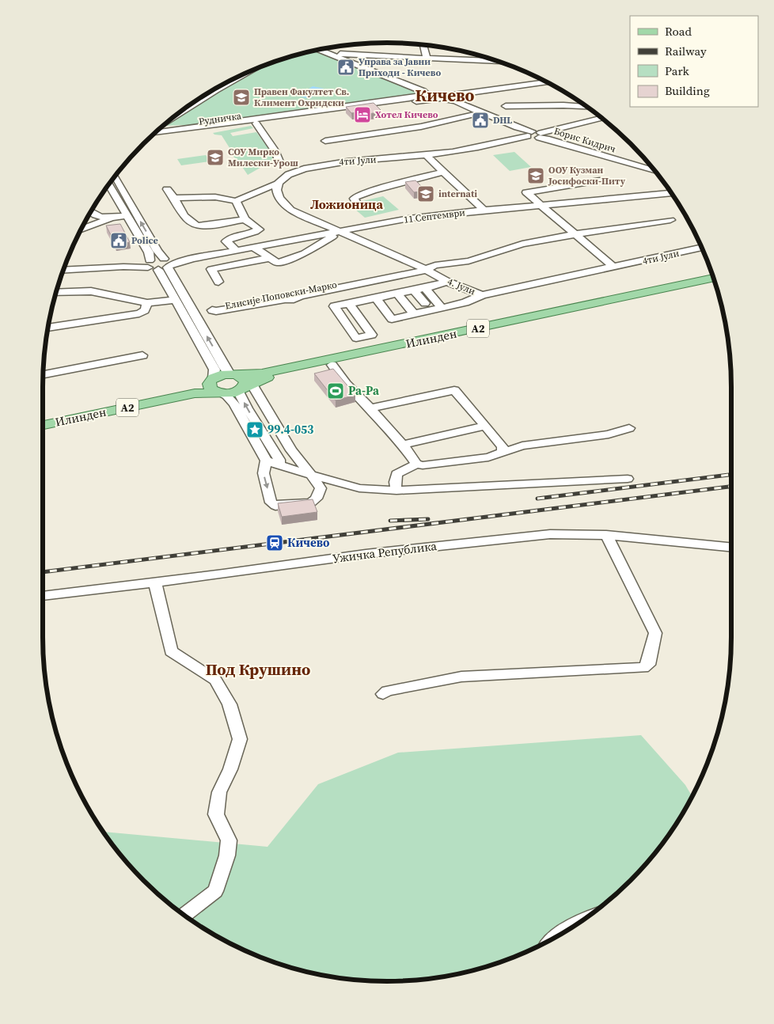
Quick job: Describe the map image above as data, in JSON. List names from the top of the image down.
{
  "streets": {
    "main road": ["A2", "Илинден"],
    "street": [
      "Рудничка",
      "Борис Кидрич",
      "4ти Јули",
      "11 Септември",
      "4. Јули",
      "Елисије Поповски-Марко",
      "Ужичка Република"
    ]
  },
  "crossings": [
    ["4ти Јули", "4. Јули"],
    ["11 Септември", "4. Јули"],
    ["4. Јули", "Елисије Поповски-Марко"]
  ],
  "districts": ["Кичево", "Ложионица", "Под Крушино"],
  "places": {
    "public building": ["Управа за Јавни Приходи - Кичево", "DHL", "Police"],
    "school or university": [
      "Правен Факултет Св. Климент Охридски",
      "СОУ Мирко Милески-Урош",
      "ООУ Кузман Јосифоски-Питу",
      "internati"
    ],
    "hotel": ["Хотел Кичево"],
    "sports": ["Ра-Ра"],
    "place": ["99.4-053"],
    "station": ["Кичево"]
  },
  "legend": [
    "Road",
    "Railway",
    "Park",
    "Building"
  ]
}
